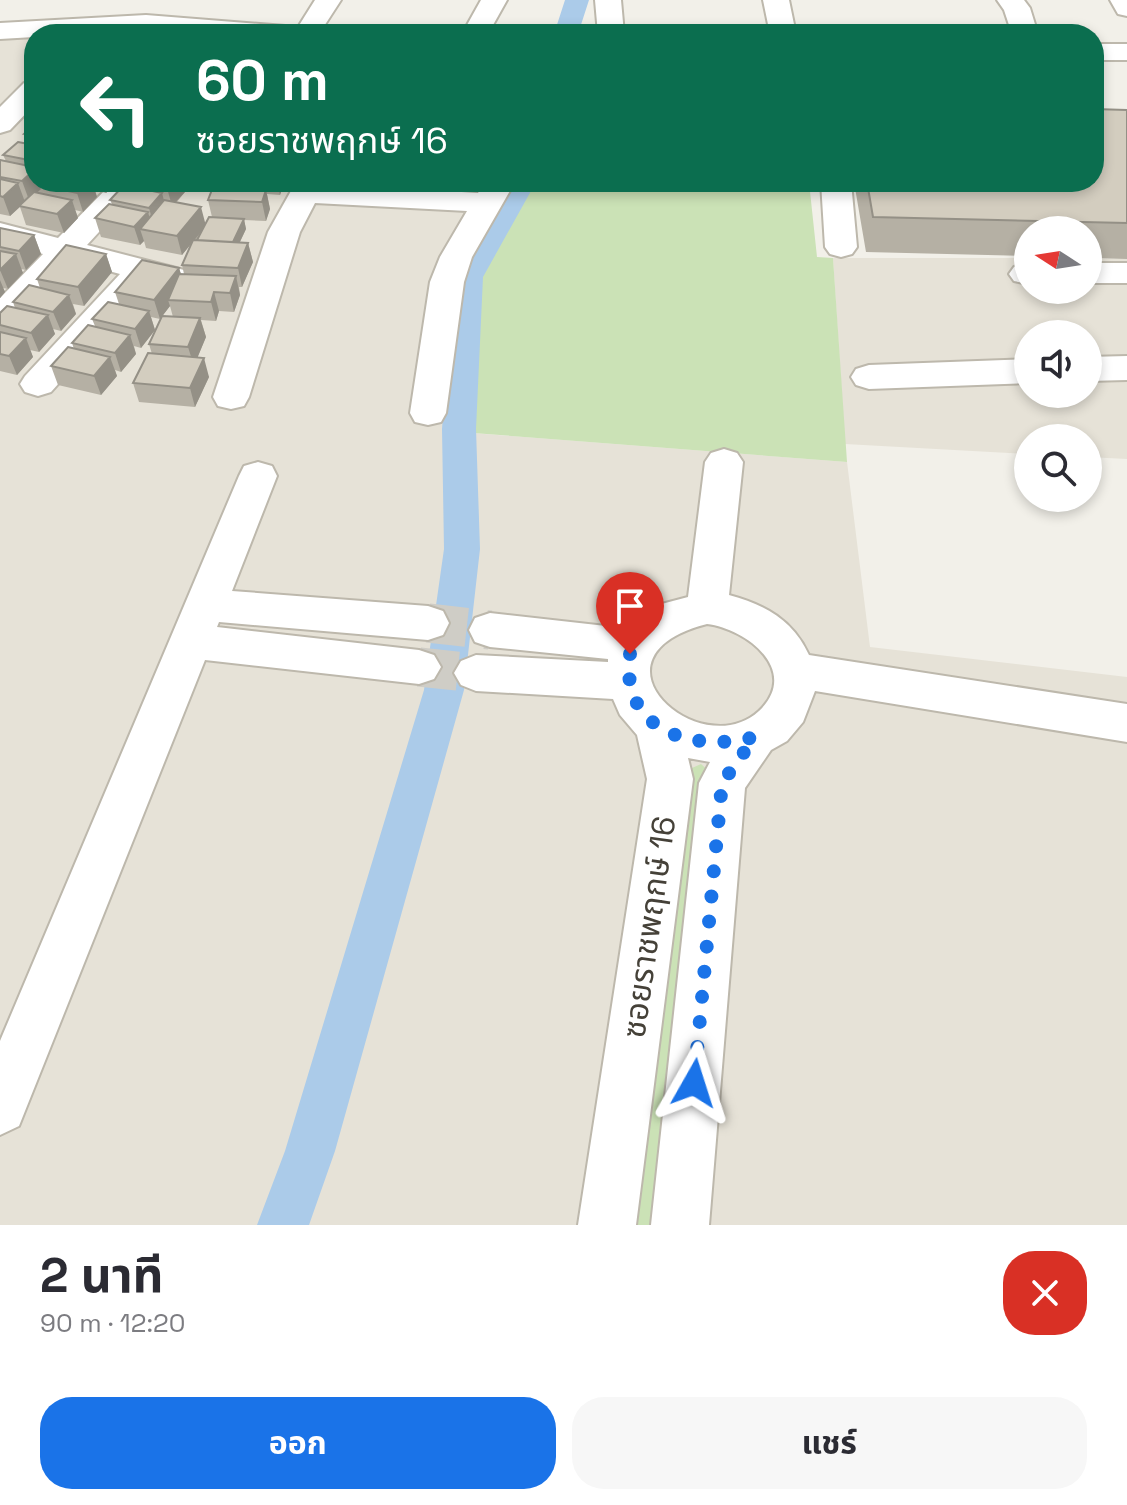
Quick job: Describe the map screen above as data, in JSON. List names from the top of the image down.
{
  "streets": {
    "street": ["ซอยราชพฤกษ์ 16"]
  },
  "north": "left",
  "page": {
    "turn": ["60 m", "ซอยราชพฤกษ์ 16"],
    "heading": ["2 นาที", "90 m · 12:20"],
    "buttons": ["ออก", "แชร์"]
  }
}
